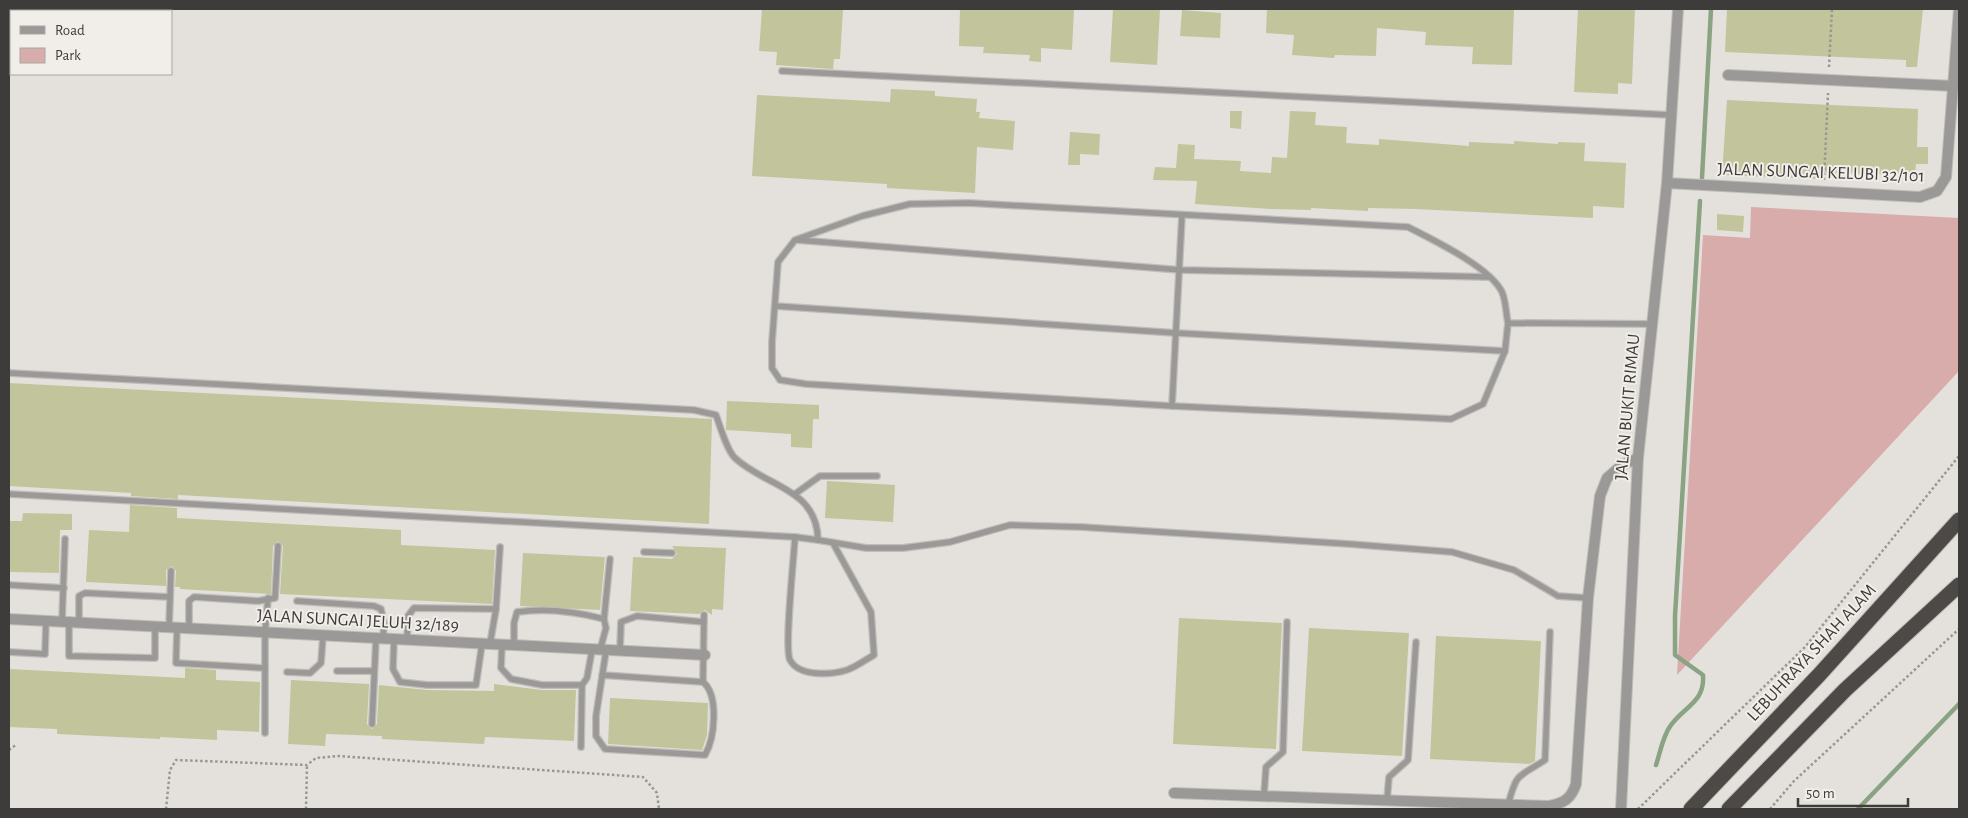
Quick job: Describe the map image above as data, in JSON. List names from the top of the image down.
{
  "streets": {
    "highway": ["LEBUHRAYA SHAH ALAM"],
    "street": ["JALAN SUNGAI KELUBI 32/101", "JALAN BUKIT RIMAU", "JALAN SUNGAI JELUH 32/189"]
  },
  "crossings": [
    ["JALAN SUNGAI KELUBI 32/101", "JALAN BUKIT RIMAU"]
  ],
  "legend": ["Road", "Park"],
  "scale_bar": "50 m"
}
